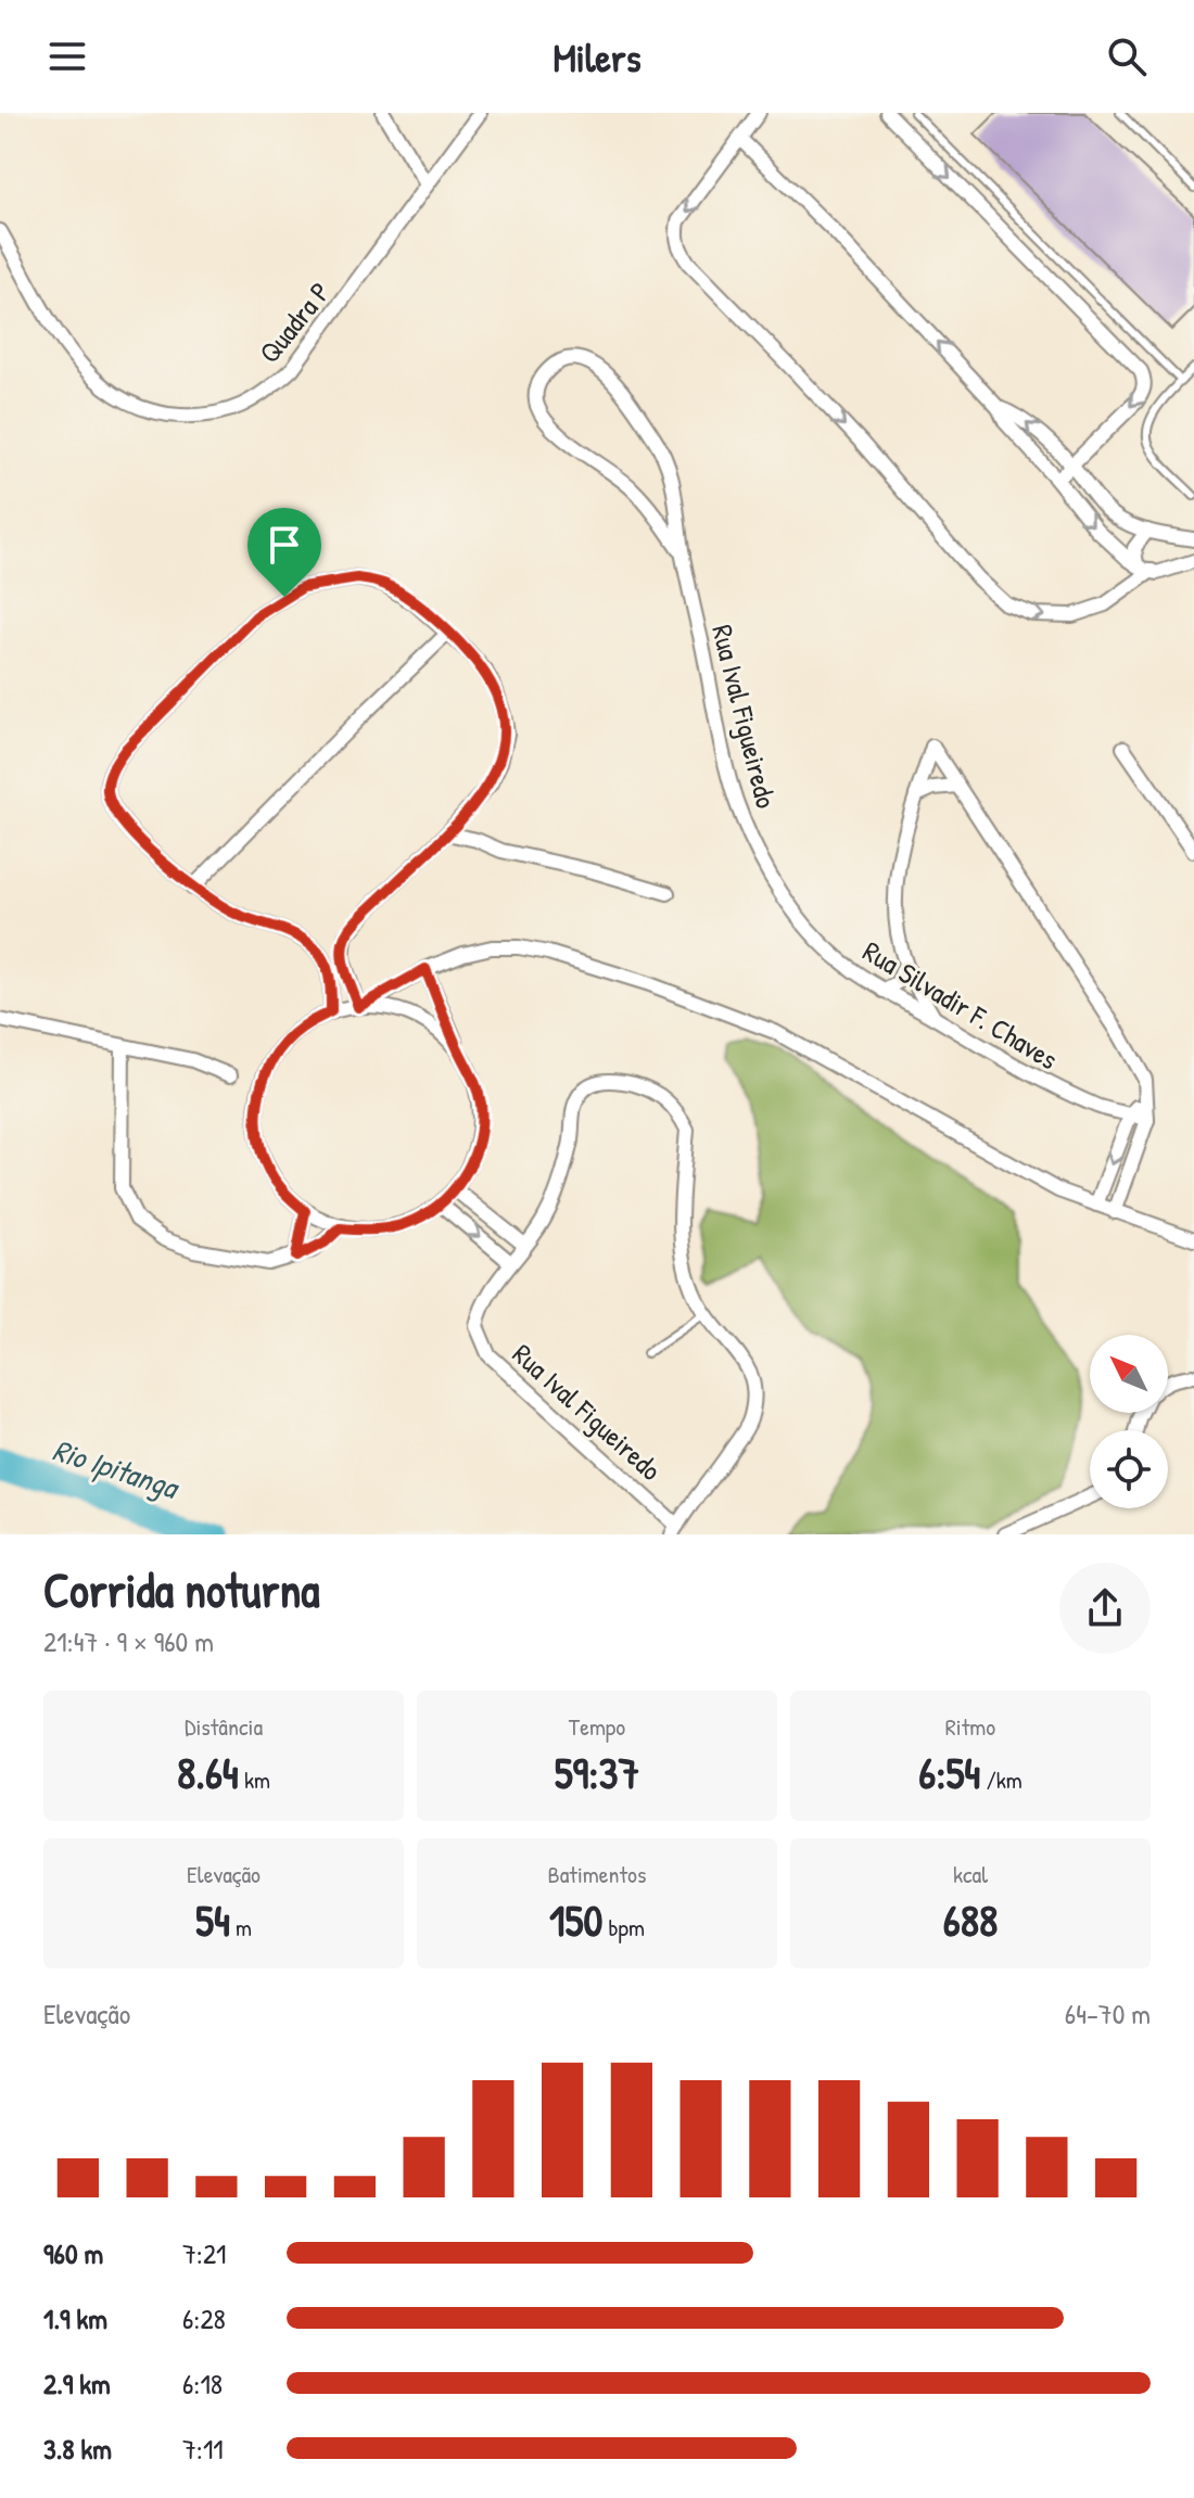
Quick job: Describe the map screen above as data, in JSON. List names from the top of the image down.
{
  "streets": {
    "street": ["Quadra P", "Rua Ival Figueiredo", "Rua Silvadir F. Chaves"]
  },
  "crossings": [
    ["Rua Ival Figueiredo", "Rua Silvadir F. Chaves"]
  ],
  "water": ["Rio Ipitanga"],
  "north": "top left",
  "page": {
    "header": "Milers",
    "heading": ["Corrida noturna", "21:47 · 9 × 960 m"],
    "stats": [
      ["Distância", "8.64 km"],
      ["Tempo", "59:37"],
      ["Ritmo", "6:54 /km"],
      ["Elevação", "54 m"],
      ["Batimentos", "150 bpm"],
      ["kcal", "688"]
    ],
    "chart": ["Elevação", "64–70 m"],
    "list": [
      {
        "name": "960 m",
        "note": "7:21"
      },
      {
        "name": "1.9 km",
        "note": "6:28"
      },
      {
        "name": "2.9 km",
        "note": "6:18"
      },
      {
        "name": "3.8 km",
        "note": "7:11"
      }
    ]
  }
}
